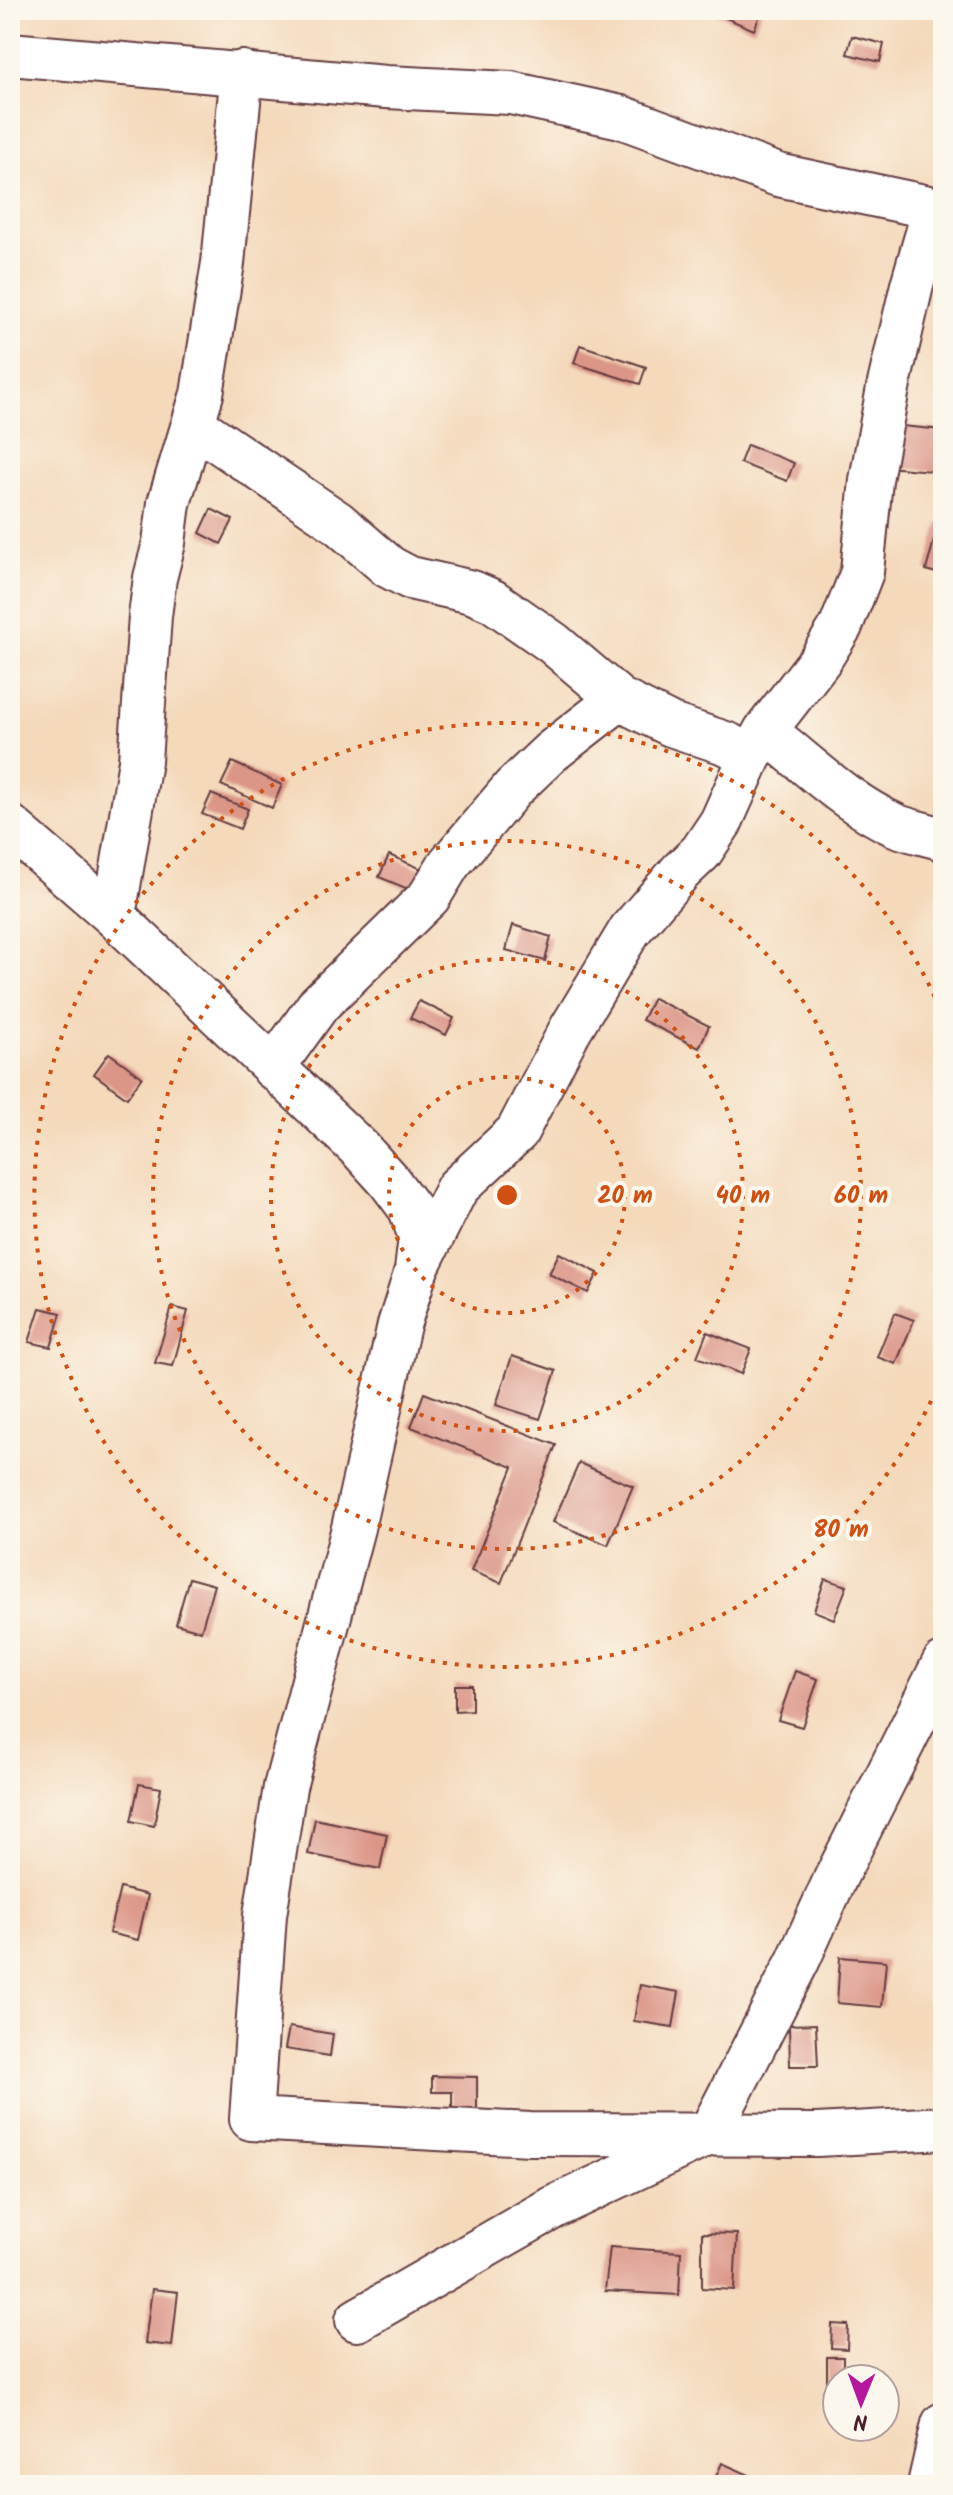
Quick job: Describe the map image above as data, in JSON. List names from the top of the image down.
{
  "north": "bottom",
  "rings": [
    "20 m",
    "40 m",
    "60 m",
    "80 m"
  ]
}
